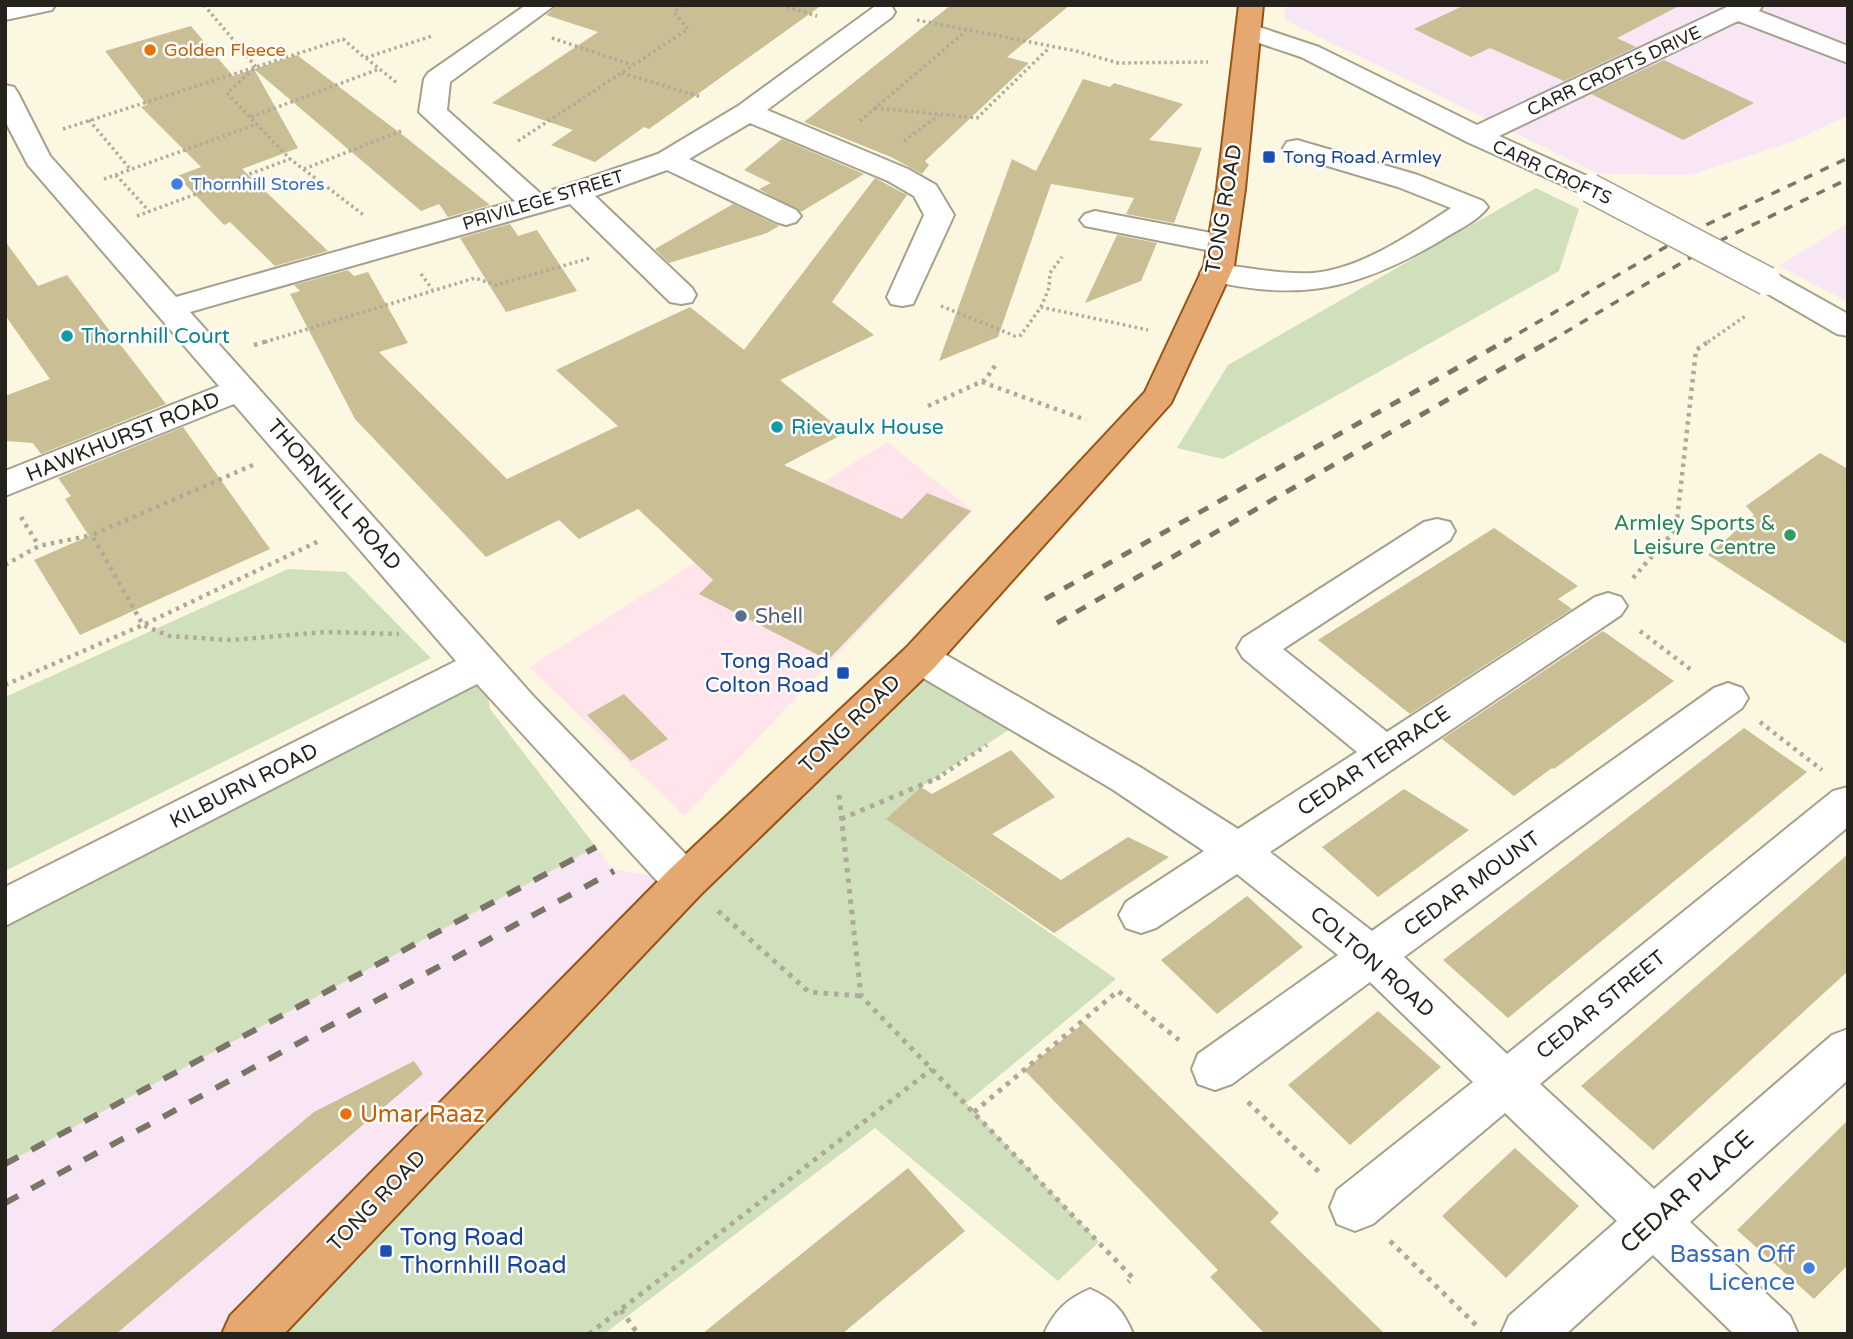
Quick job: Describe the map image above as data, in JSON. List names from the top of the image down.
{
  "streets": {
    "main road": ["TONG ROAD"],
    "street": [
      "CARR CROFTS DRIVE",
      "CARR CROFTS",
      "PRIVILEGE STREET",
      "HAWKHURST ROAD",
      "THORNHILL ROAD",
      "CEDAR TERRACE",
      "KILBURN ROAD",
      "CEDAR MOUNT",
      "COLTON ROAD",
      "CEDAR STREET",
      "CEDAR PLACE"
    ]
  },
  "crossings": [
    ["CARR CROFTS DRIVE", "CARR CROFTS"],
    ["CARR CROFTS", "TONG ROAD"],
    ["PRIVILEGE STREET", "THORNHILL ROAD"],
    ["TONG ROAD", "THORNHILL ROAD"],
    ["TONG ROAD", "COLTON ROAD"],
    ["HAWKHURST ROAD", "THORNHILL ROAD"],
    ["THORNHILL ROAD", "KILBURN ROAD"],
    ["CEDAR TERRACE", "COLTON ROAD"],
    ["CEDAR MOUNT", "COLTON ROAD"],
    ["COLTON ROAD", "CEDAR STREET"],
    ["COLTON ROAD", "CEDAR PLACE"]
  ],
  "places": {
    "other": [
      "Golden Fleece",
      "Thornhill Stores",
      "Thornhill Court",
      "Rievaulx House",
      "Armley Sports & Leisure Centre",
      "Shell",
      "Umar Raaz",
      "Bassan Off Licence"
    ],
    "transit": ["Tong Road Armley", "Tong Road Colton Road", "Tong Road Thornhill Road"]
  }
}
